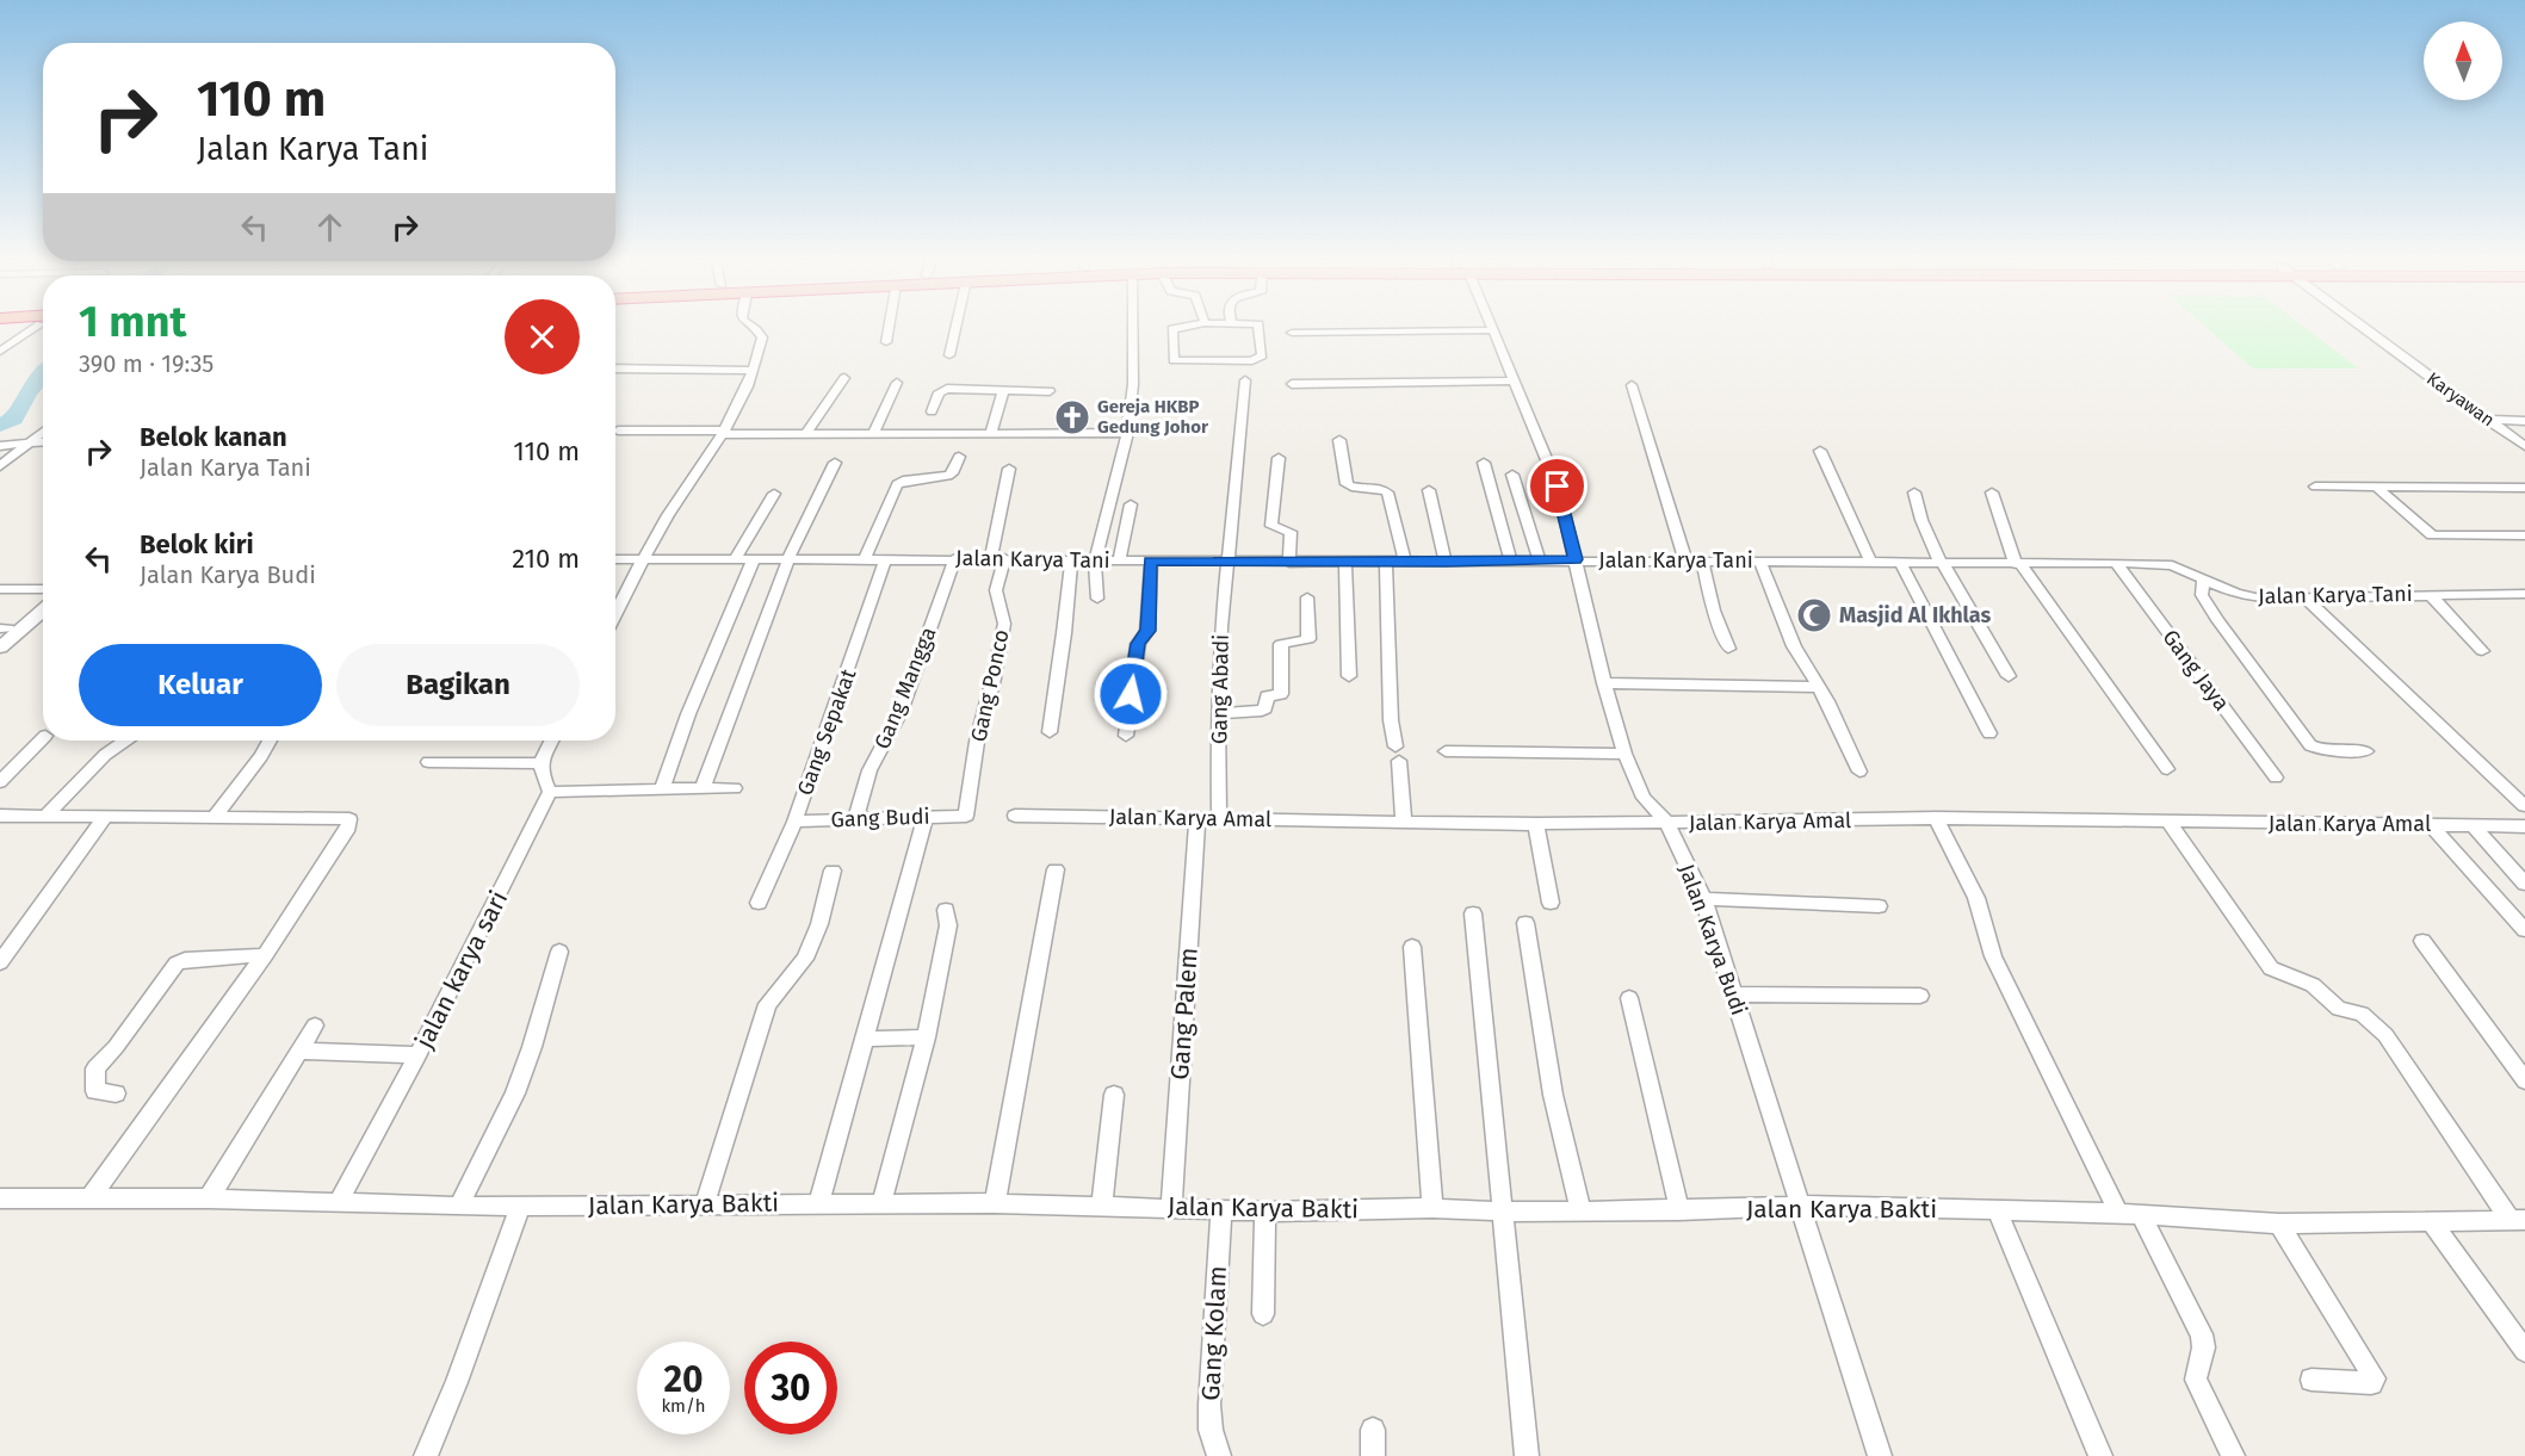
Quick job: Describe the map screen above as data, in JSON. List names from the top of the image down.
{
  "streets": {
    "street": [
      "Karyawan",
      "Jalan Karya Tani",
      "Gang Jaya",
      "Gang Ponco",
      "Gang Mangga",
      "Gang Abadi",
      "Gang Sepakat",
      "Gang Budi",
      "Jalan Karya Amal",
      "Jalan Karya Budi",
      "jalan karya sari",
      "Gang Palem",
      "Jalan Karya Bakti",
      "Gang Kolam"
    ]
  },
  "crossings": [
    ["Jalan Karya Tani", "Gang Jaya"],
    ["Jalan Karya Tani", "Gang Ponco"],
    ["Jalan Karya Tani", "Gang Mangga"],
    ["Jalan Karya Tani", "Gang Abadi"],
    ["Jalan Karya Tani", "Gang Sepakat"],
    ["Jalan Karya Tani", "Jalan Karya Budi"],
    ["Gang Ponco", "Gang Budi"],
    ["Gang Mangga", "Gang Budi"],
    ["Gang Abadi", "Jalan Karya Amal"],
    ["Gang Sepakat", "Gang Budi"],
    ["Jalan Karya Amal", "Jalan Karya Budi"],
    ["Jalan Karya Amal", "Gang Palem"],
    ["Jalan Karya Budi", "Jalan Karya Bakti"],
    ["jalan karya sari", "Jalan Karya Bakti"],
    ["Gang Palem", "Jalan Karya Bakti"],
    ["Jalan Karya Bakti", "Gang Kolam"]
  ],
  "places": {
    "church": ["Gereja HKBP Gedung Johor"],
    "mosque": ["Masjid Al Ikhlas"]
  },
  "north": "top",
  "page": {
    "turn": ["110 m", "Jalan Karya Tani"],
    "heading": ["1 mnt", "390 m · 19:35"],
    "list": [
      {
        "name": "Belok kanan",
        "note": "Jalan Karya Tani",
        "value": "110 m"
      },
      {
        "name": "Belok kiri",
        "note": "Jalan Karya Budi",
        "value": "210 m"
      }
    ],
    "buttons": ["Keluar", "Bagikan"],
    "speed": "20 km/h",
    "limit": "30"
  }
}
